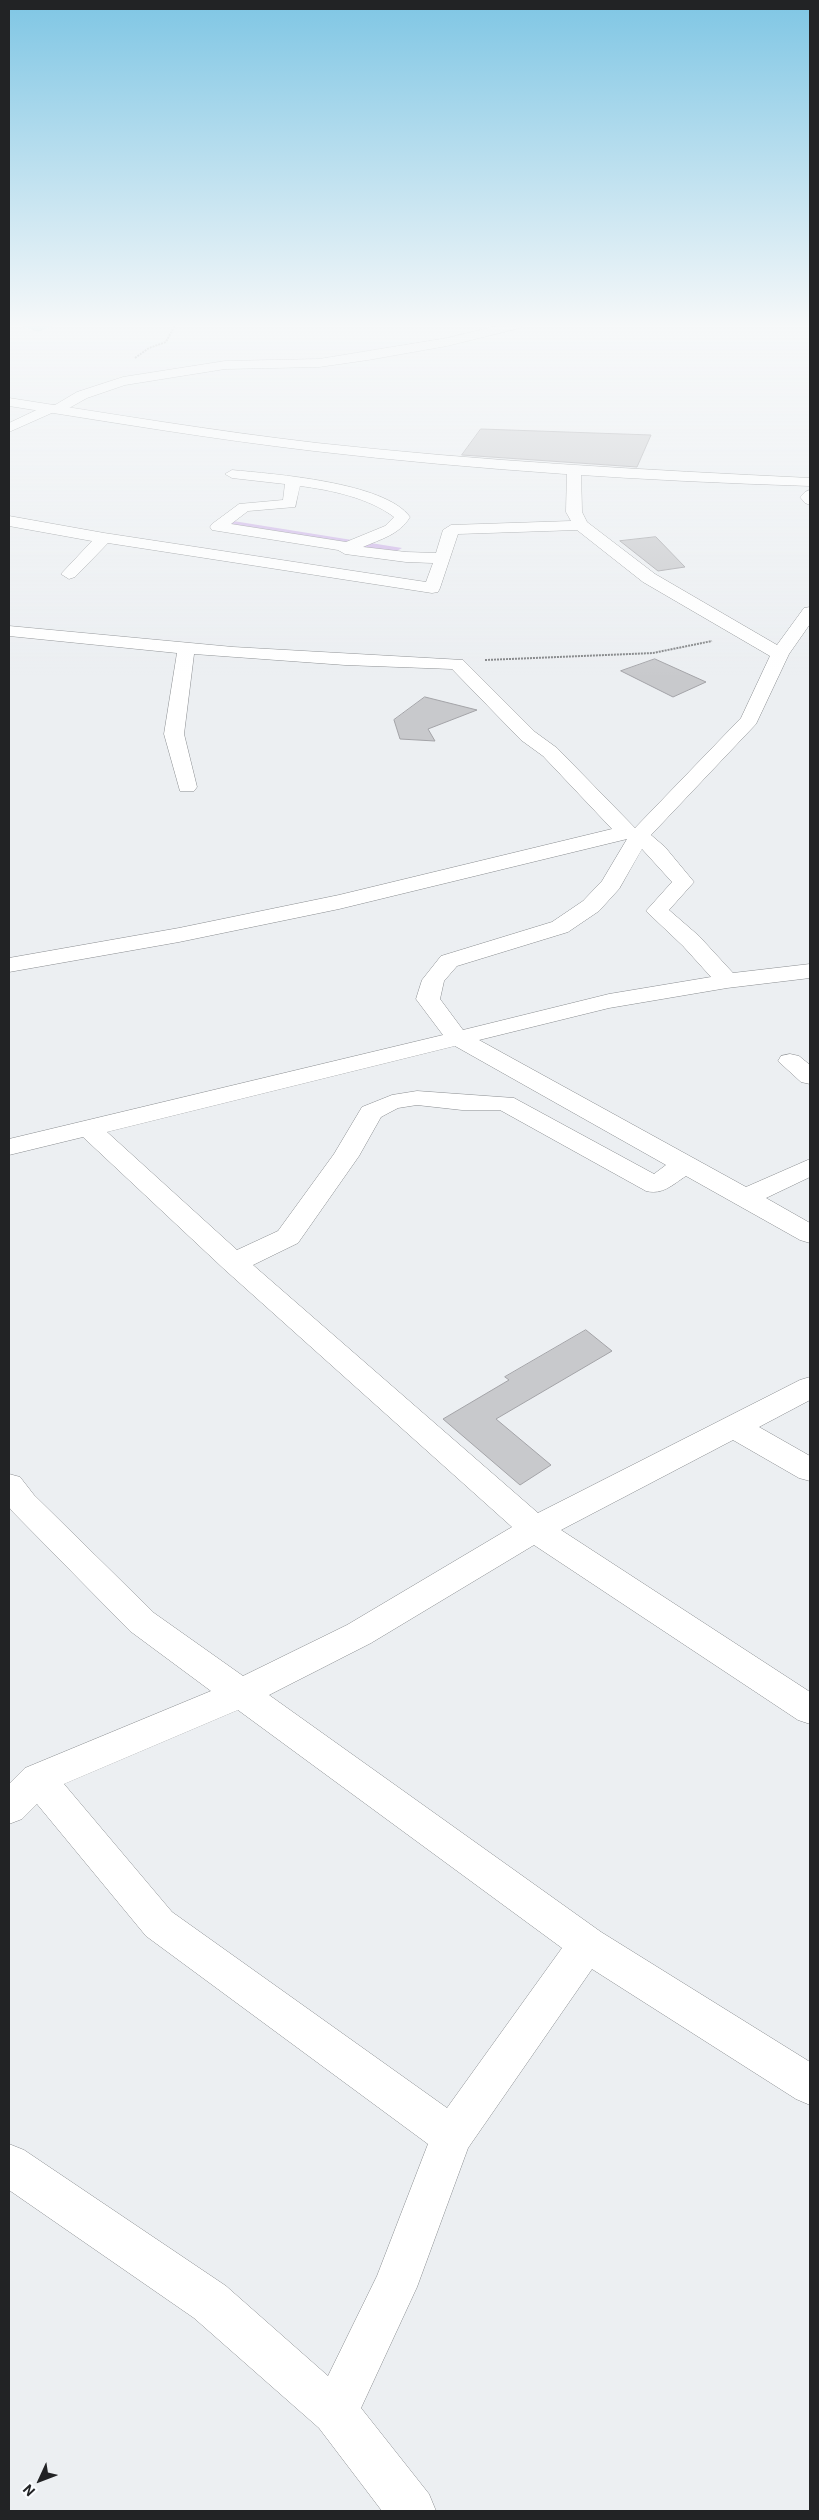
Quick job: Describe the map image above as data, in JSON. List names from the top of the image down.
{
  "north": "bottom left"
}
